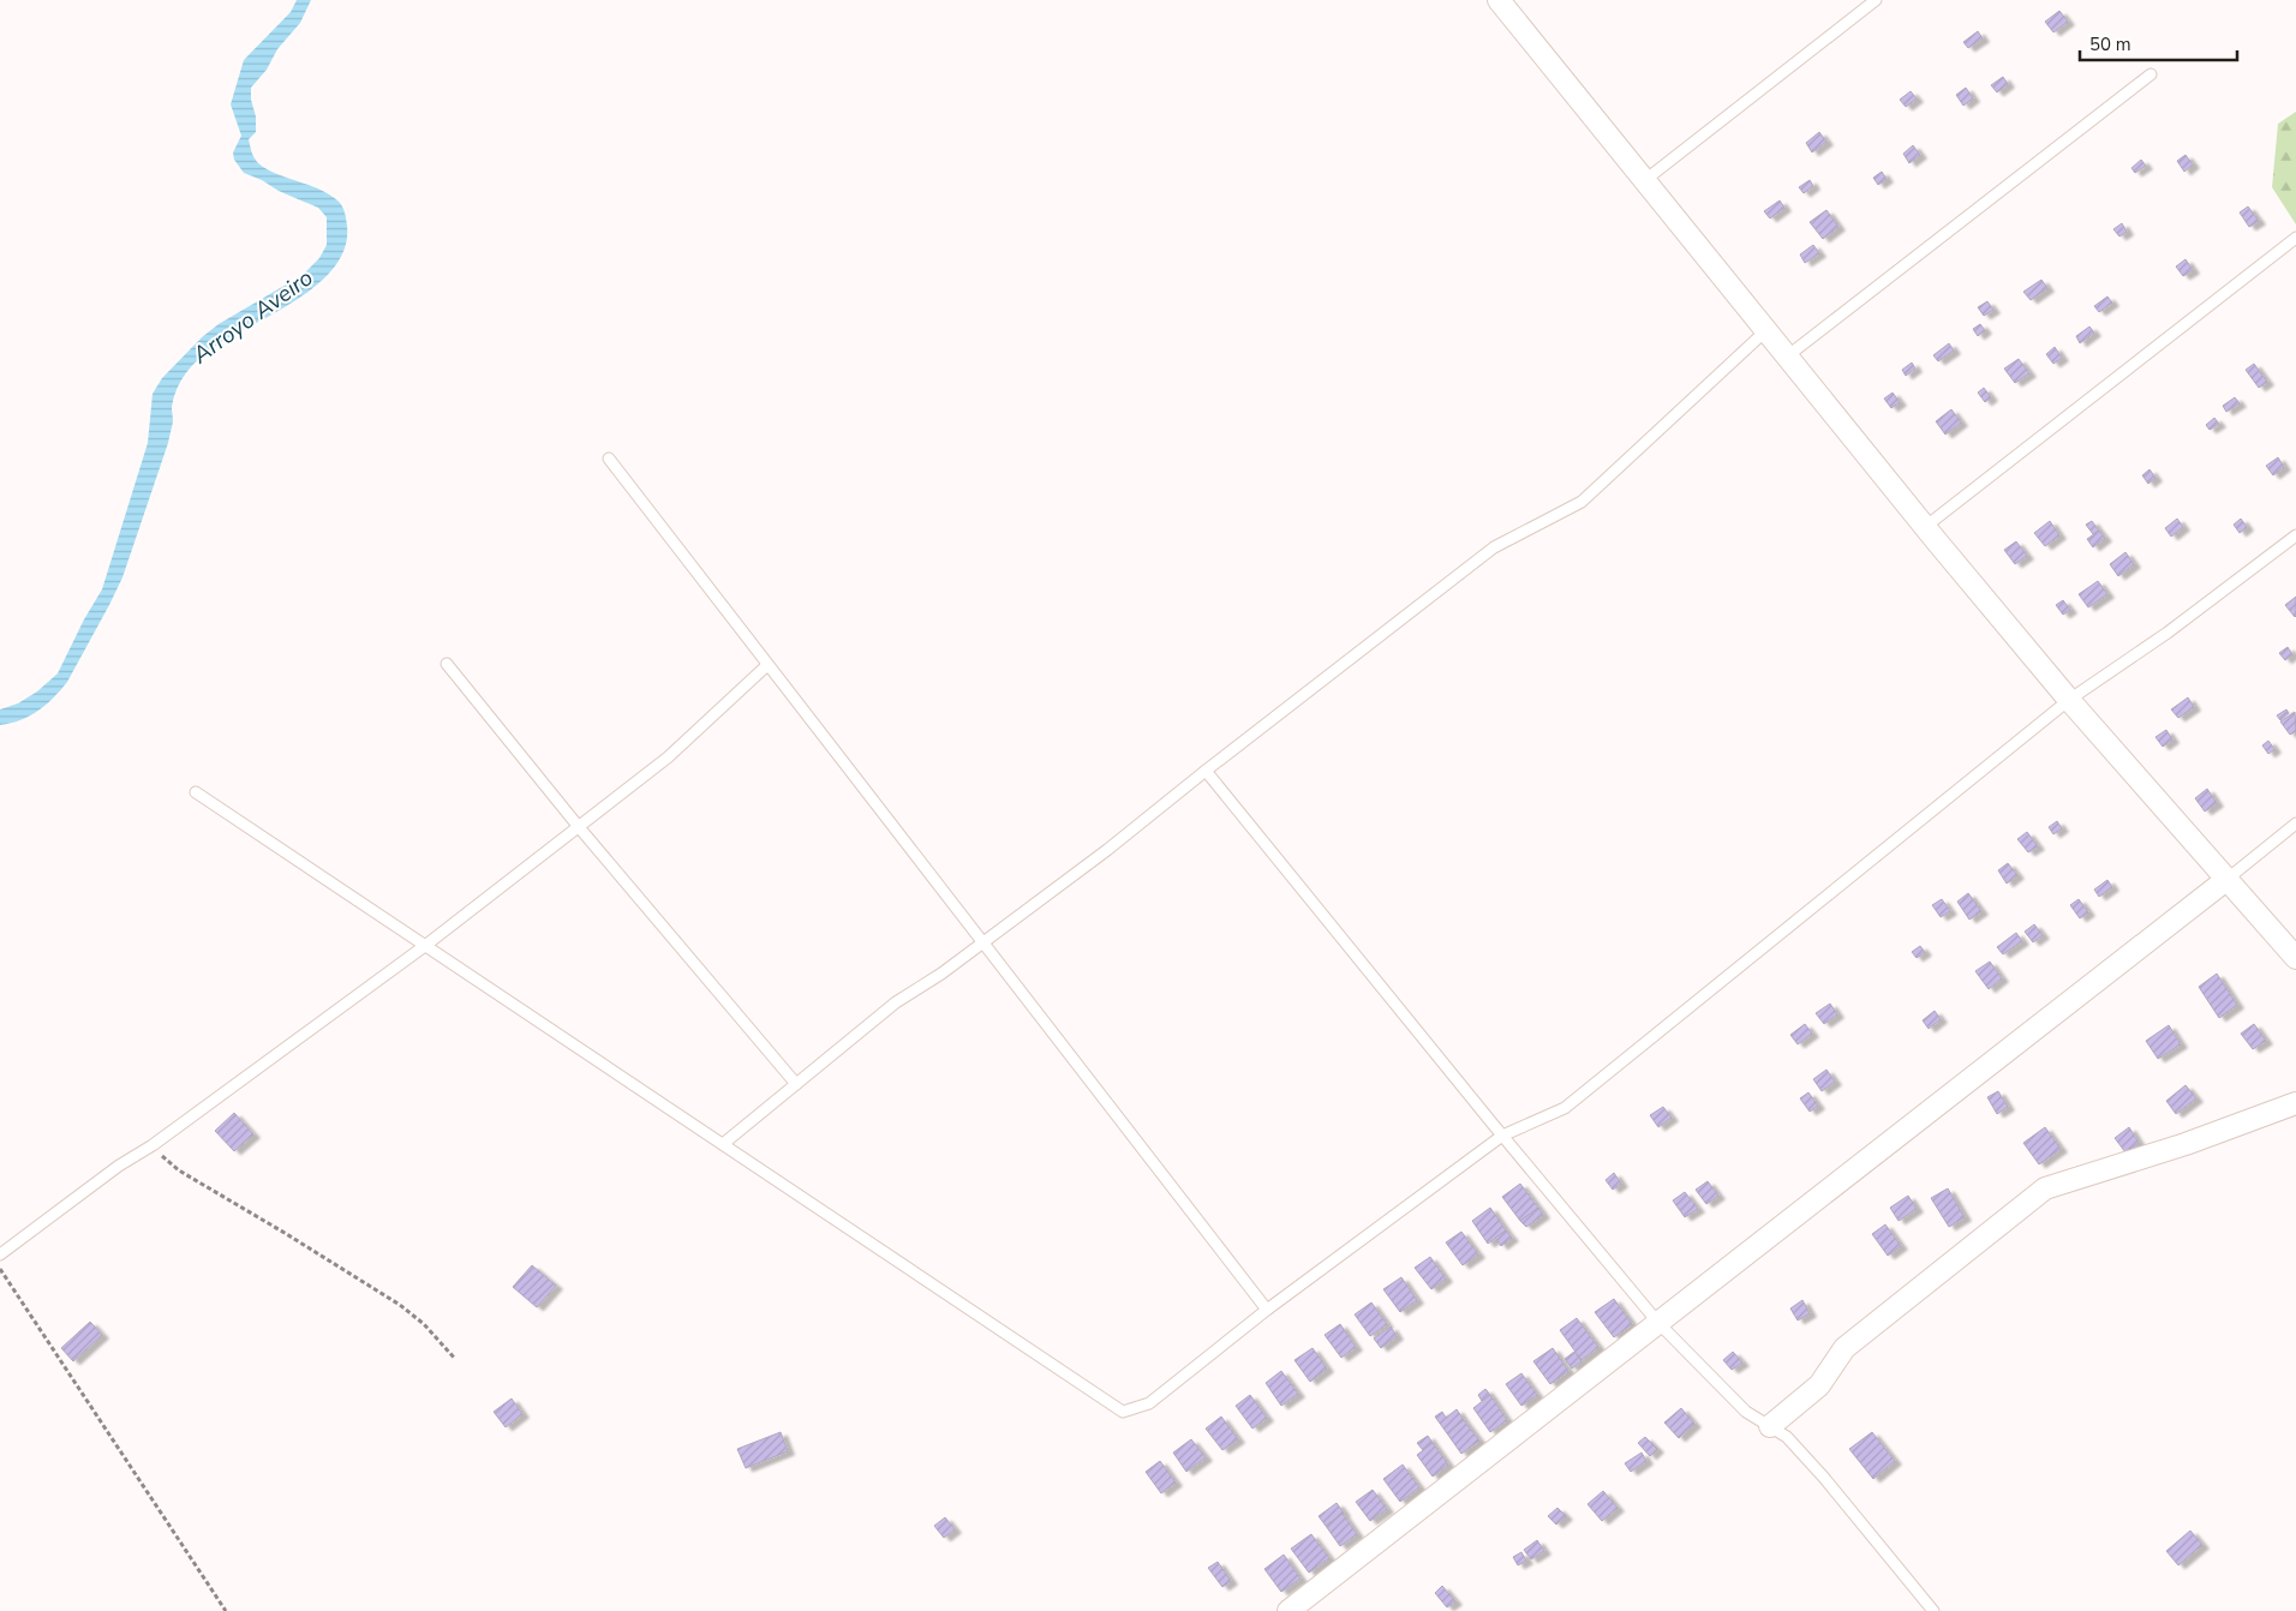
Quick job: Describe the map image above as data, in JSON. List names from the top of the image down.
{
  "water": ["Arroyo Aveiro"],
  "scale_bar": "50 m"
}
